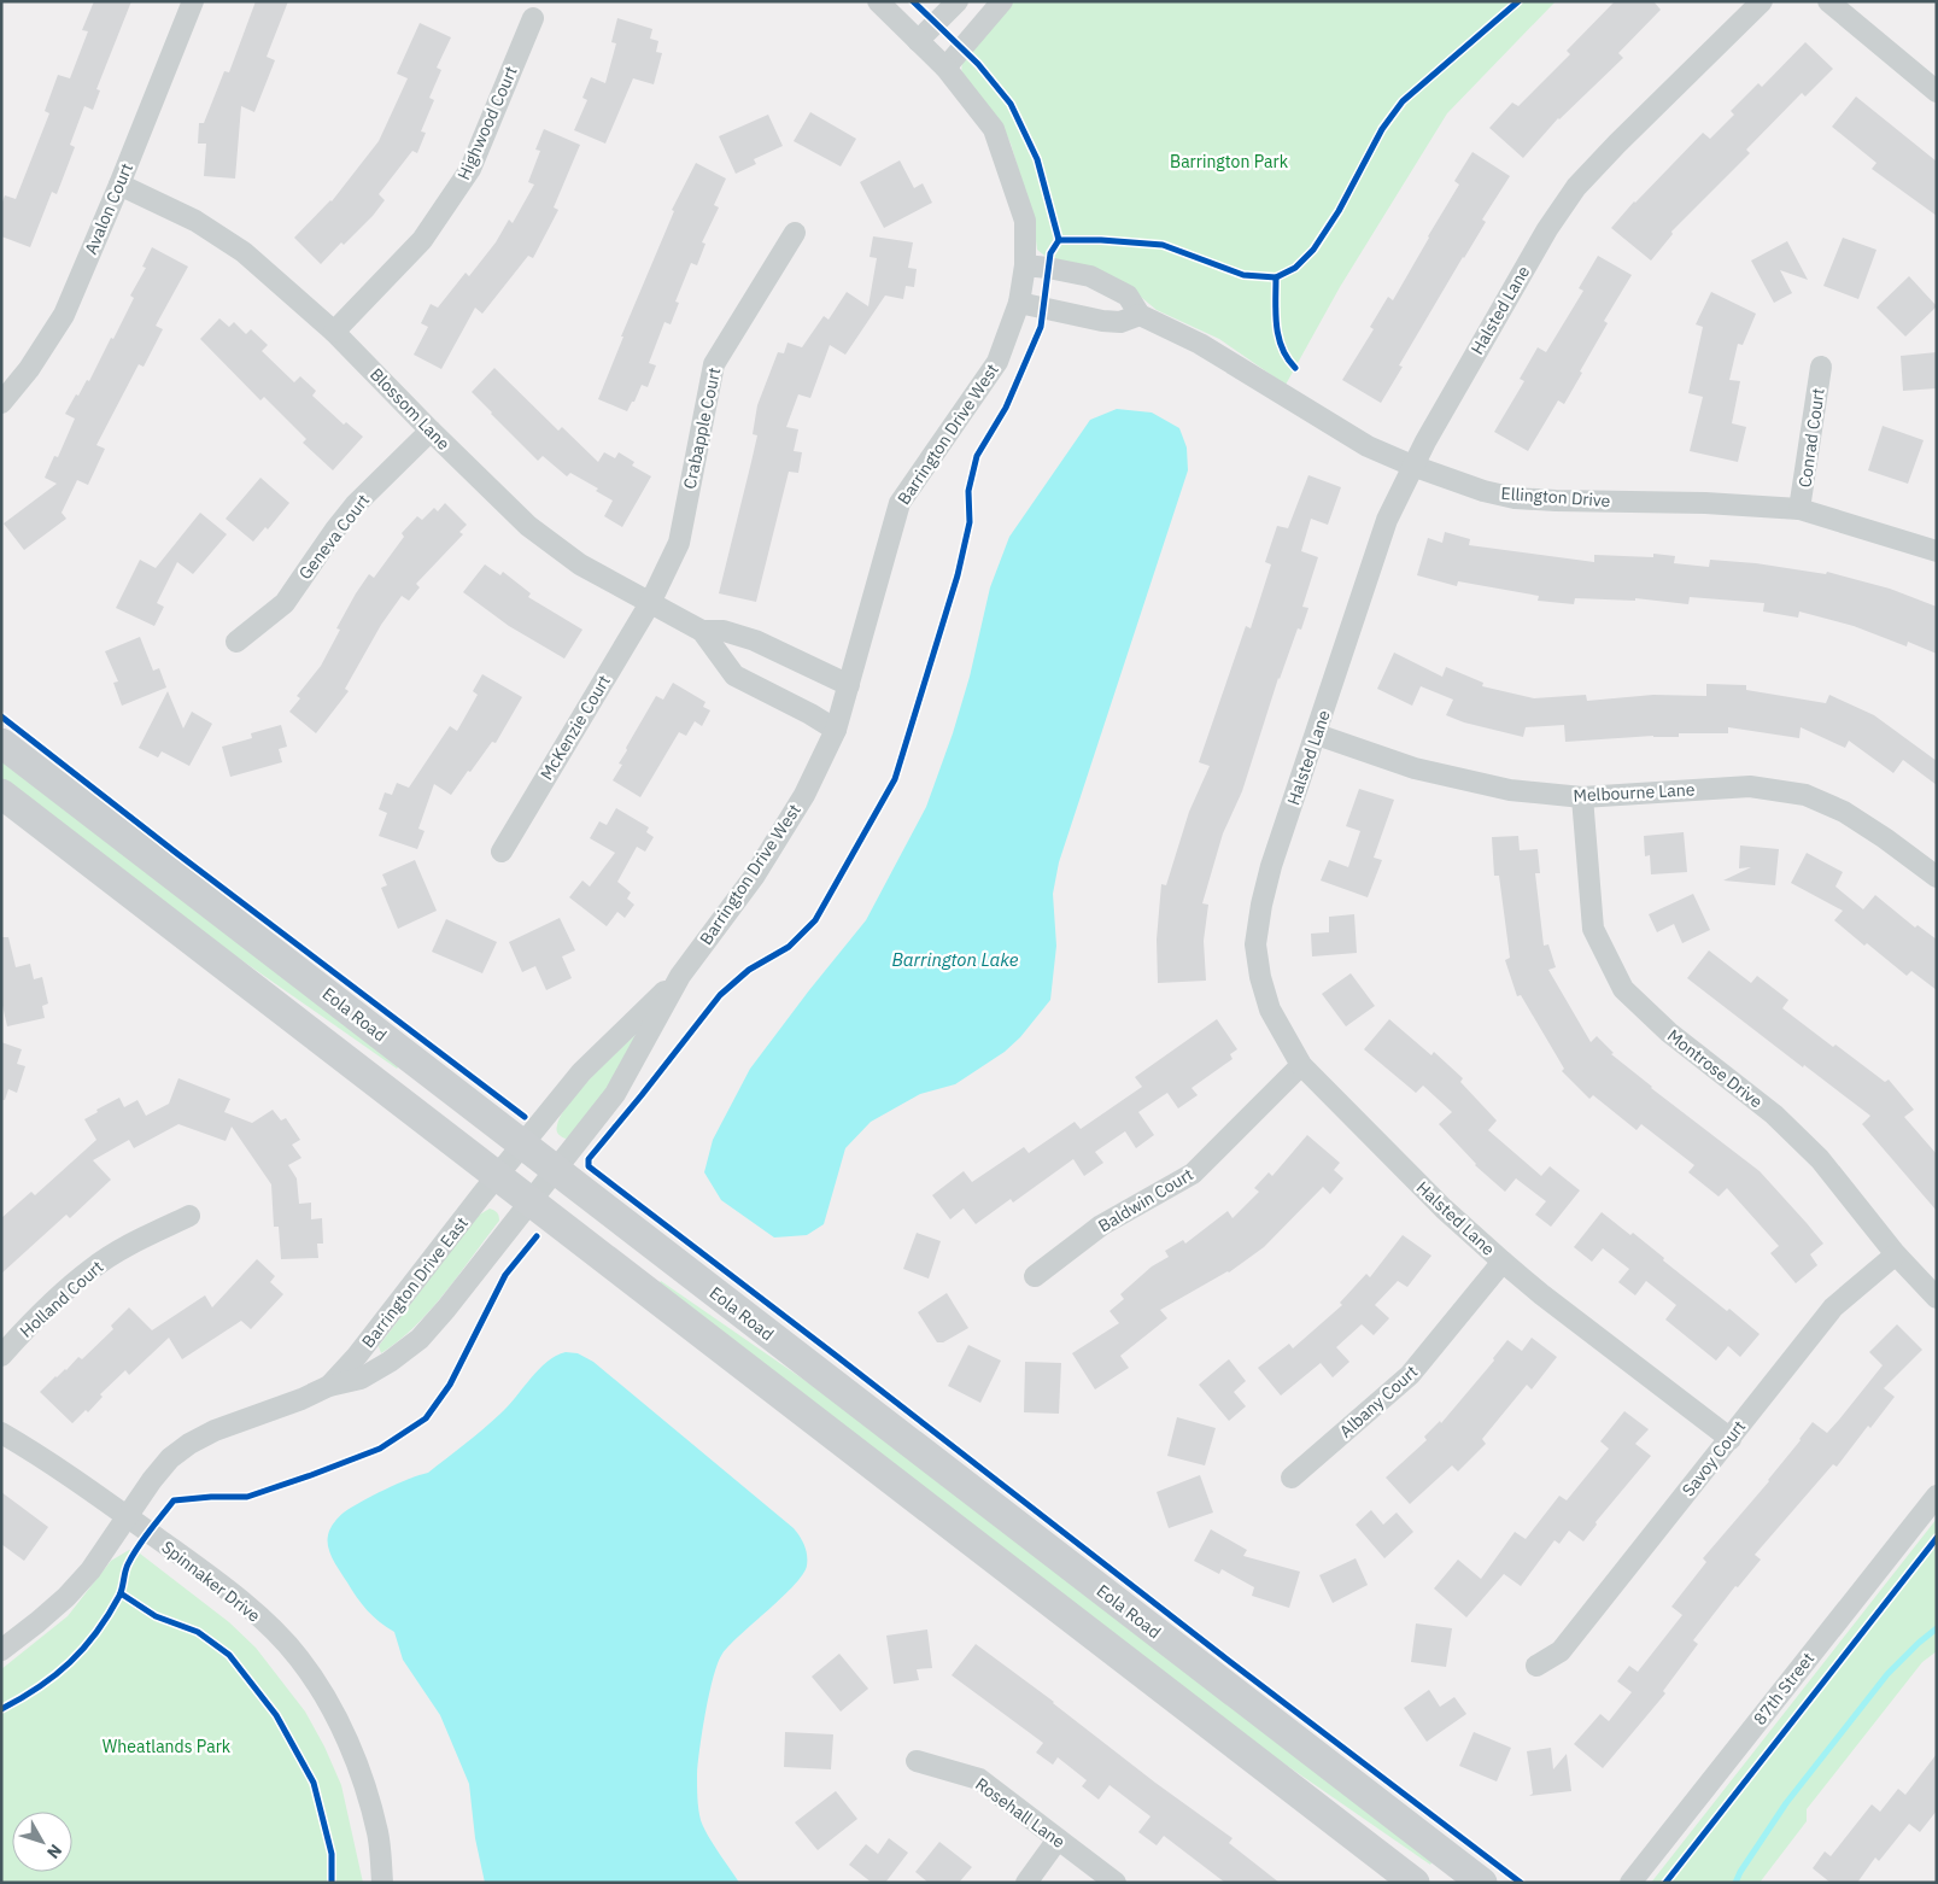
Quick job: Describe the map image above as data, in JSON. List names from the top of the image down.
{
  "streets": {
    "street": [
      "Highwood Court",
      "Avalon Court",
      "Halsted Lane",
      "Blossom Lane",
      "Crabapple Court",
      "Barrington Drive West",
      "Conrad Court",
      "Ellington Drive",
      "Geneva Court",
      "McKenzie Court",
      "Melbourne Lane",
      "Eola Road",
      "Montrose Drive",
      "Baldwin Court",
      "Barrington Drive East",
      "Holland Court",
      "Albany Court",
      "Savoy Court",
      "Spinnaker Drive",
      "87th Street",
      "Rosehall Lane"
    ]
  },
  "crossings": [
    ["Highwood Court", "Blossom Lane"],
    ["Avalon Court", "Blossom Lane"],
    ["Halsted Lane", "Ellington Drive"],
    ["Halsted Lane", "Melbourne Lane"],
    ["Halsted Lane", "Baldwin Court"],
    ["Halsted Lane", "Albany Court"],
    ["Halsted Lane", "Savoy Court"],
    ["Blossom Lane", "Crabapple Court"],
    ["Blossom Lane", "Barrington Drive West"],
    ["Blossom Lane", "Geneva Court"],
    ["Blossom Lane", "McKenzie Court"],
    ["Crabapple Court", "McKenzie Court"],
    ["Barrington Drive West", "Ellington Drive"],
    ["Barrington Drive West", "Eola Road"],
    ["Barrington Drive West", "Barrington Drive East"],
    ["Conrad Court", "Ellington Drive"],
    ["Melbourne Lane", "Montrose Drive"],
    ["Montrose Drive", "Savoy Court"],
    ["Barrington Drive East", "Spinnaker Drive"]
  ],
  "water": ["Barrington Lake"],
  "parks": ["Barrington Park", "Wheatlands Park"],
  "north": "bottom right"
}
